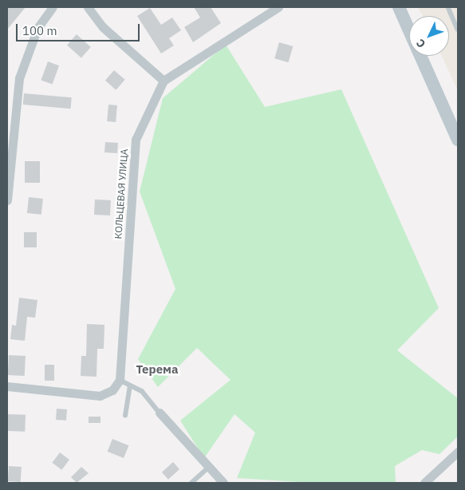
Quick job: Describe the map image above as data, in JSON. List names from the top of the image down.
{
  "streets": {
    "street": ["КОЛЬЦЕВАЯ УЛИЦА"]
  },
  "districts": ["Терема"],
  "scale_bar": "100 m",
  "north": "bottom left"
}
